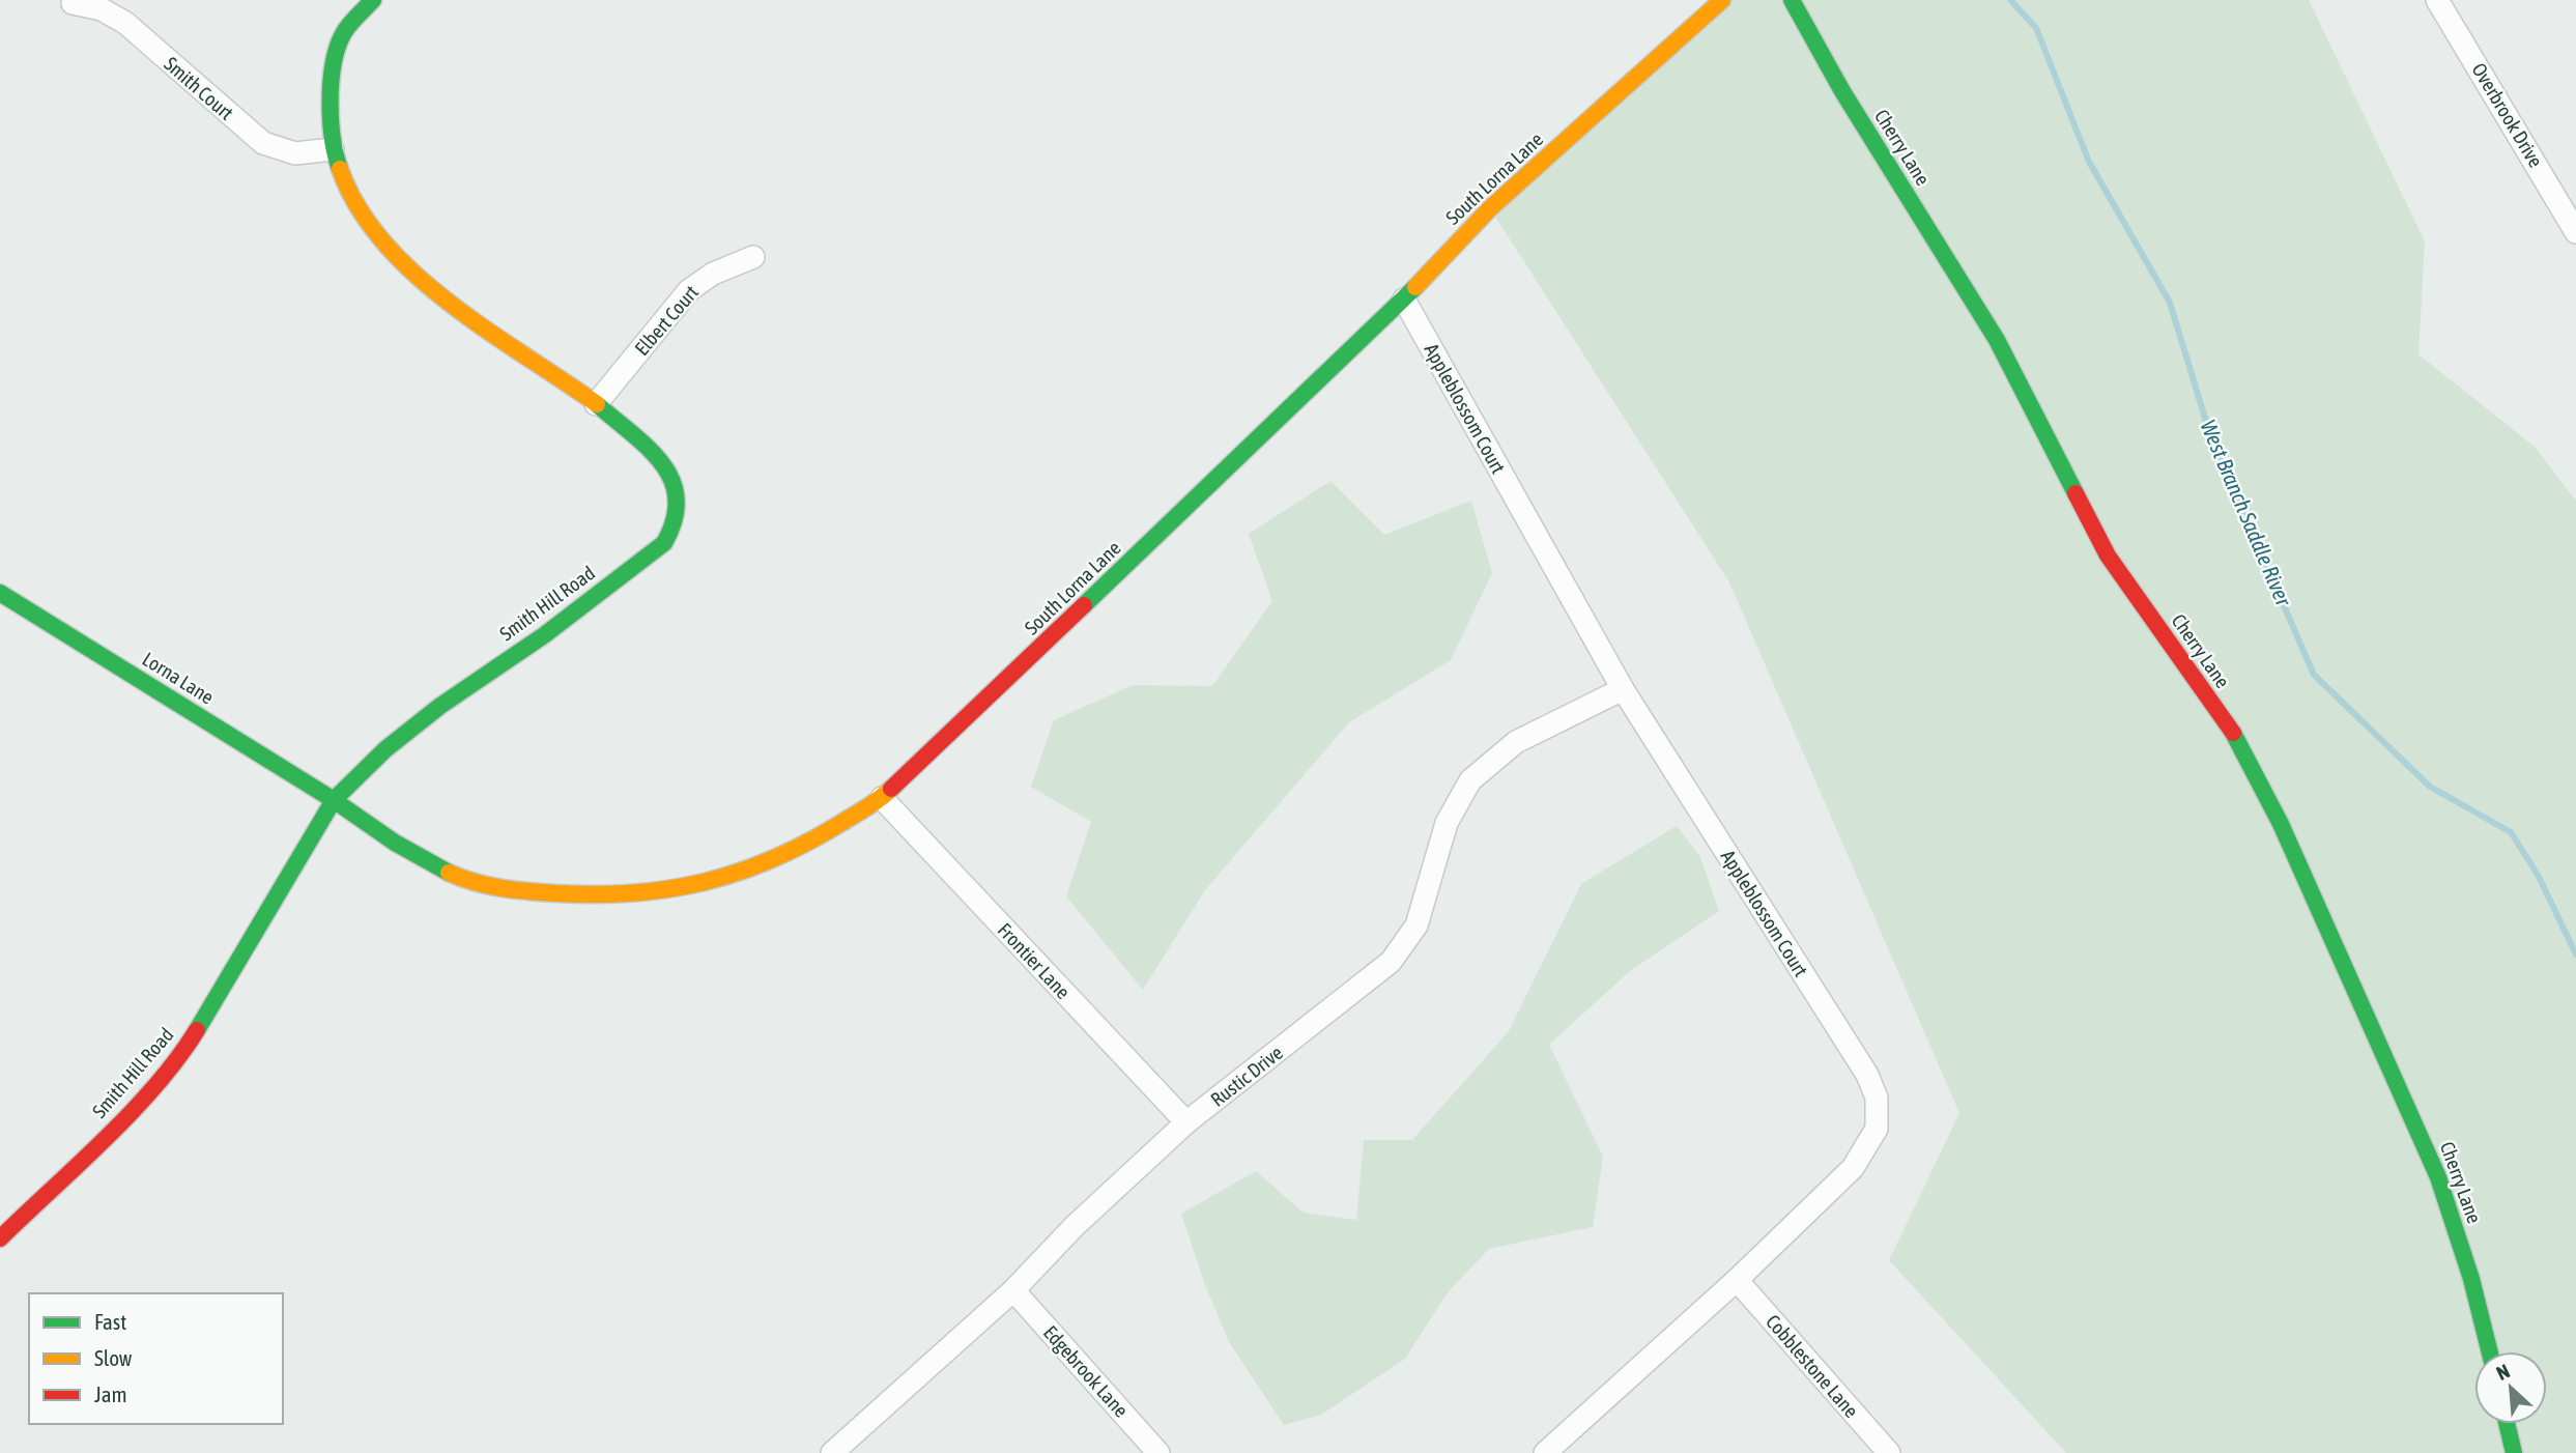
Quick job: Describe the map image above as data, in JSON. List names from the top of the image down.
{
  "streets": {
    "street": [
      "Smith Court",
      "Overbrook Drive",
      "Cherry Lane",
      "South Lorna Lane",
      "Elbert Court",
      "Appleblossom Court",
      "Smith Hill Road",
      "Lorna Lane",
      "Frontier Lane",
      "Rustic Drive",
      "Cobblestone Lane",
      "Edgebrook Lane"
    ]
  },
  "crossings": [
    ["Smith Court", "Smith Hill Road"],
    ["South Lorna Lane", "Appleblossom Court"],
    ["South Lorna Lane", "Smith Hill Road"],
    ["South Lorna Lane", "Lorna Lane"],
    ["South Lorna Lane", "Frontier Lane"],
    ["Elbert Court", "Smith Hill Road"],
    ["Appleblossom Court", "Rustic Drive"],
    ["Appleblossom Court", "Cobblestone Lane"],
    ["Smith Hill Road", "Lorna Lane"],
    ["Frontier Lane", "Rustic Drive"],
    ["Rustic Drive", "Edgebrook Lane"]
  ],
  "water": ["West Branch Saddle River"],
  "legend": ["Fast", "Slow", "Jam"],
  "north": "top left"
}
